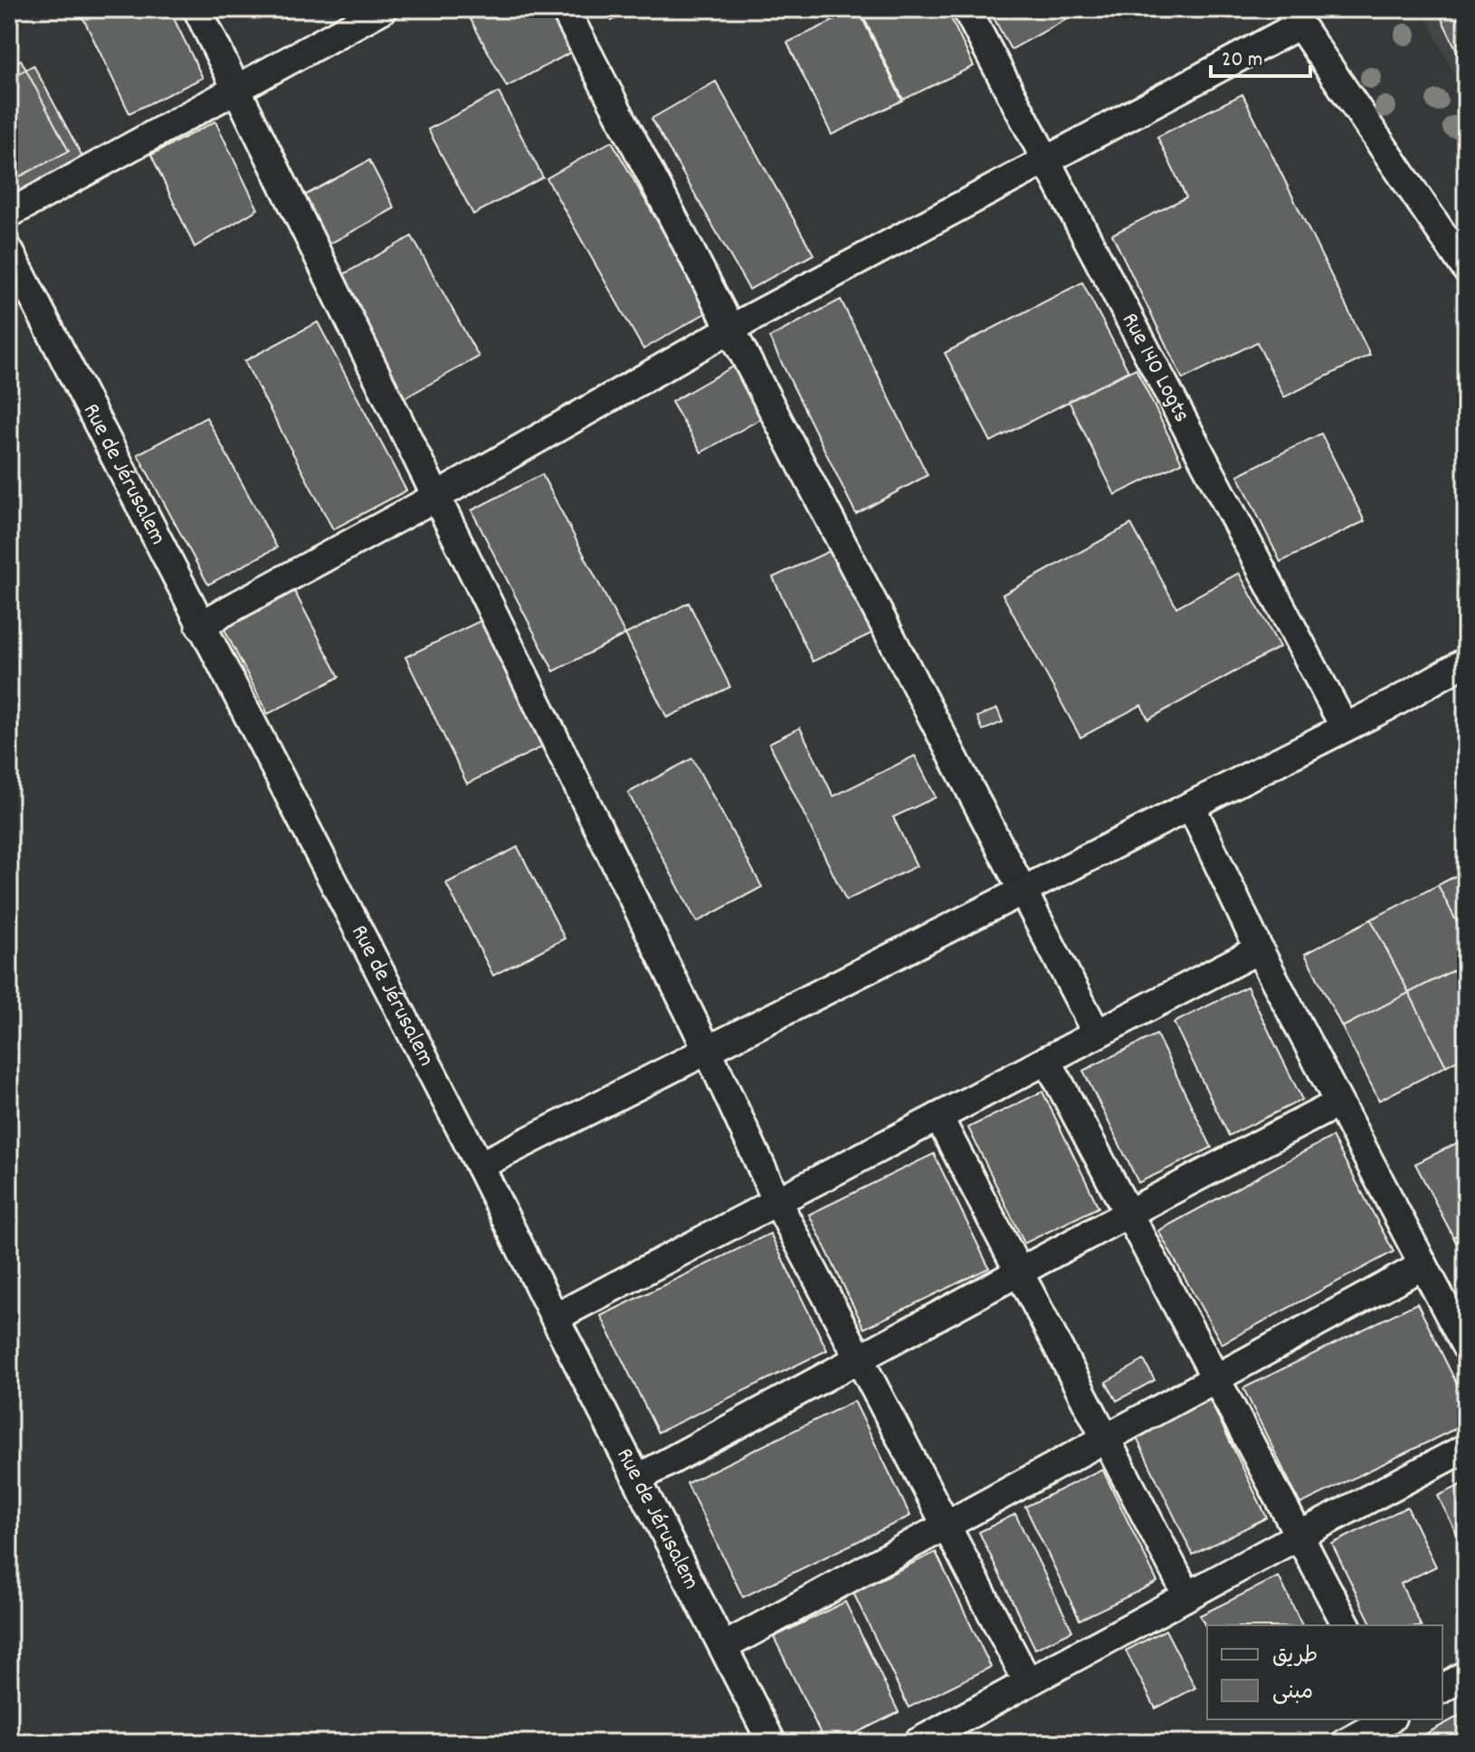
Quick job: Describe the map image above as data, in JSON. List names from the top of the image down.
{
  "streets": {
    "street": ["Rue 140 Logts", "Rue de Jérusalem"]
  },
  "legend": ["طريق", "مبنى"],
  "scale_bar": "20 m"
}
